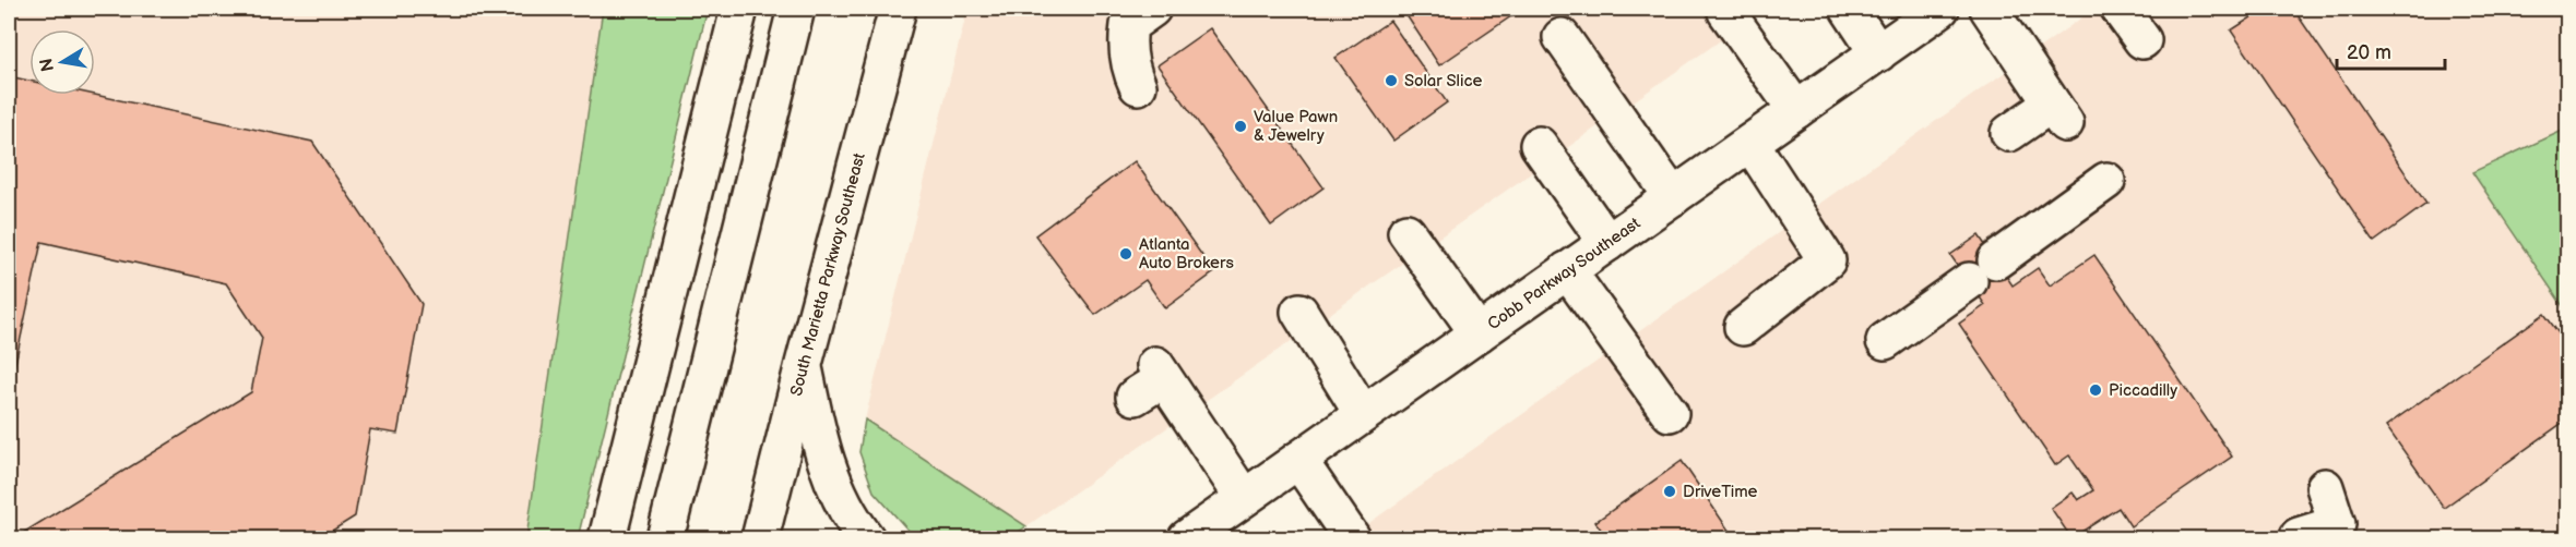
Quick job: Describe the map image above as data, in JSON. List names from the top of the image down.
{
  "streets": {
    "main road": ["South Marietta Parkway Southeast", "Cobb Parkway Southeast"]
  },
  "places": [
    "Solar Slice",
    "Value Pawn & Jewelry",
    "Atlanta Auto Brokers",
    "Piccadilly",
    "DriveTime"
  ],
  "scale_bar": "20 m",
  "north": "left"
}
